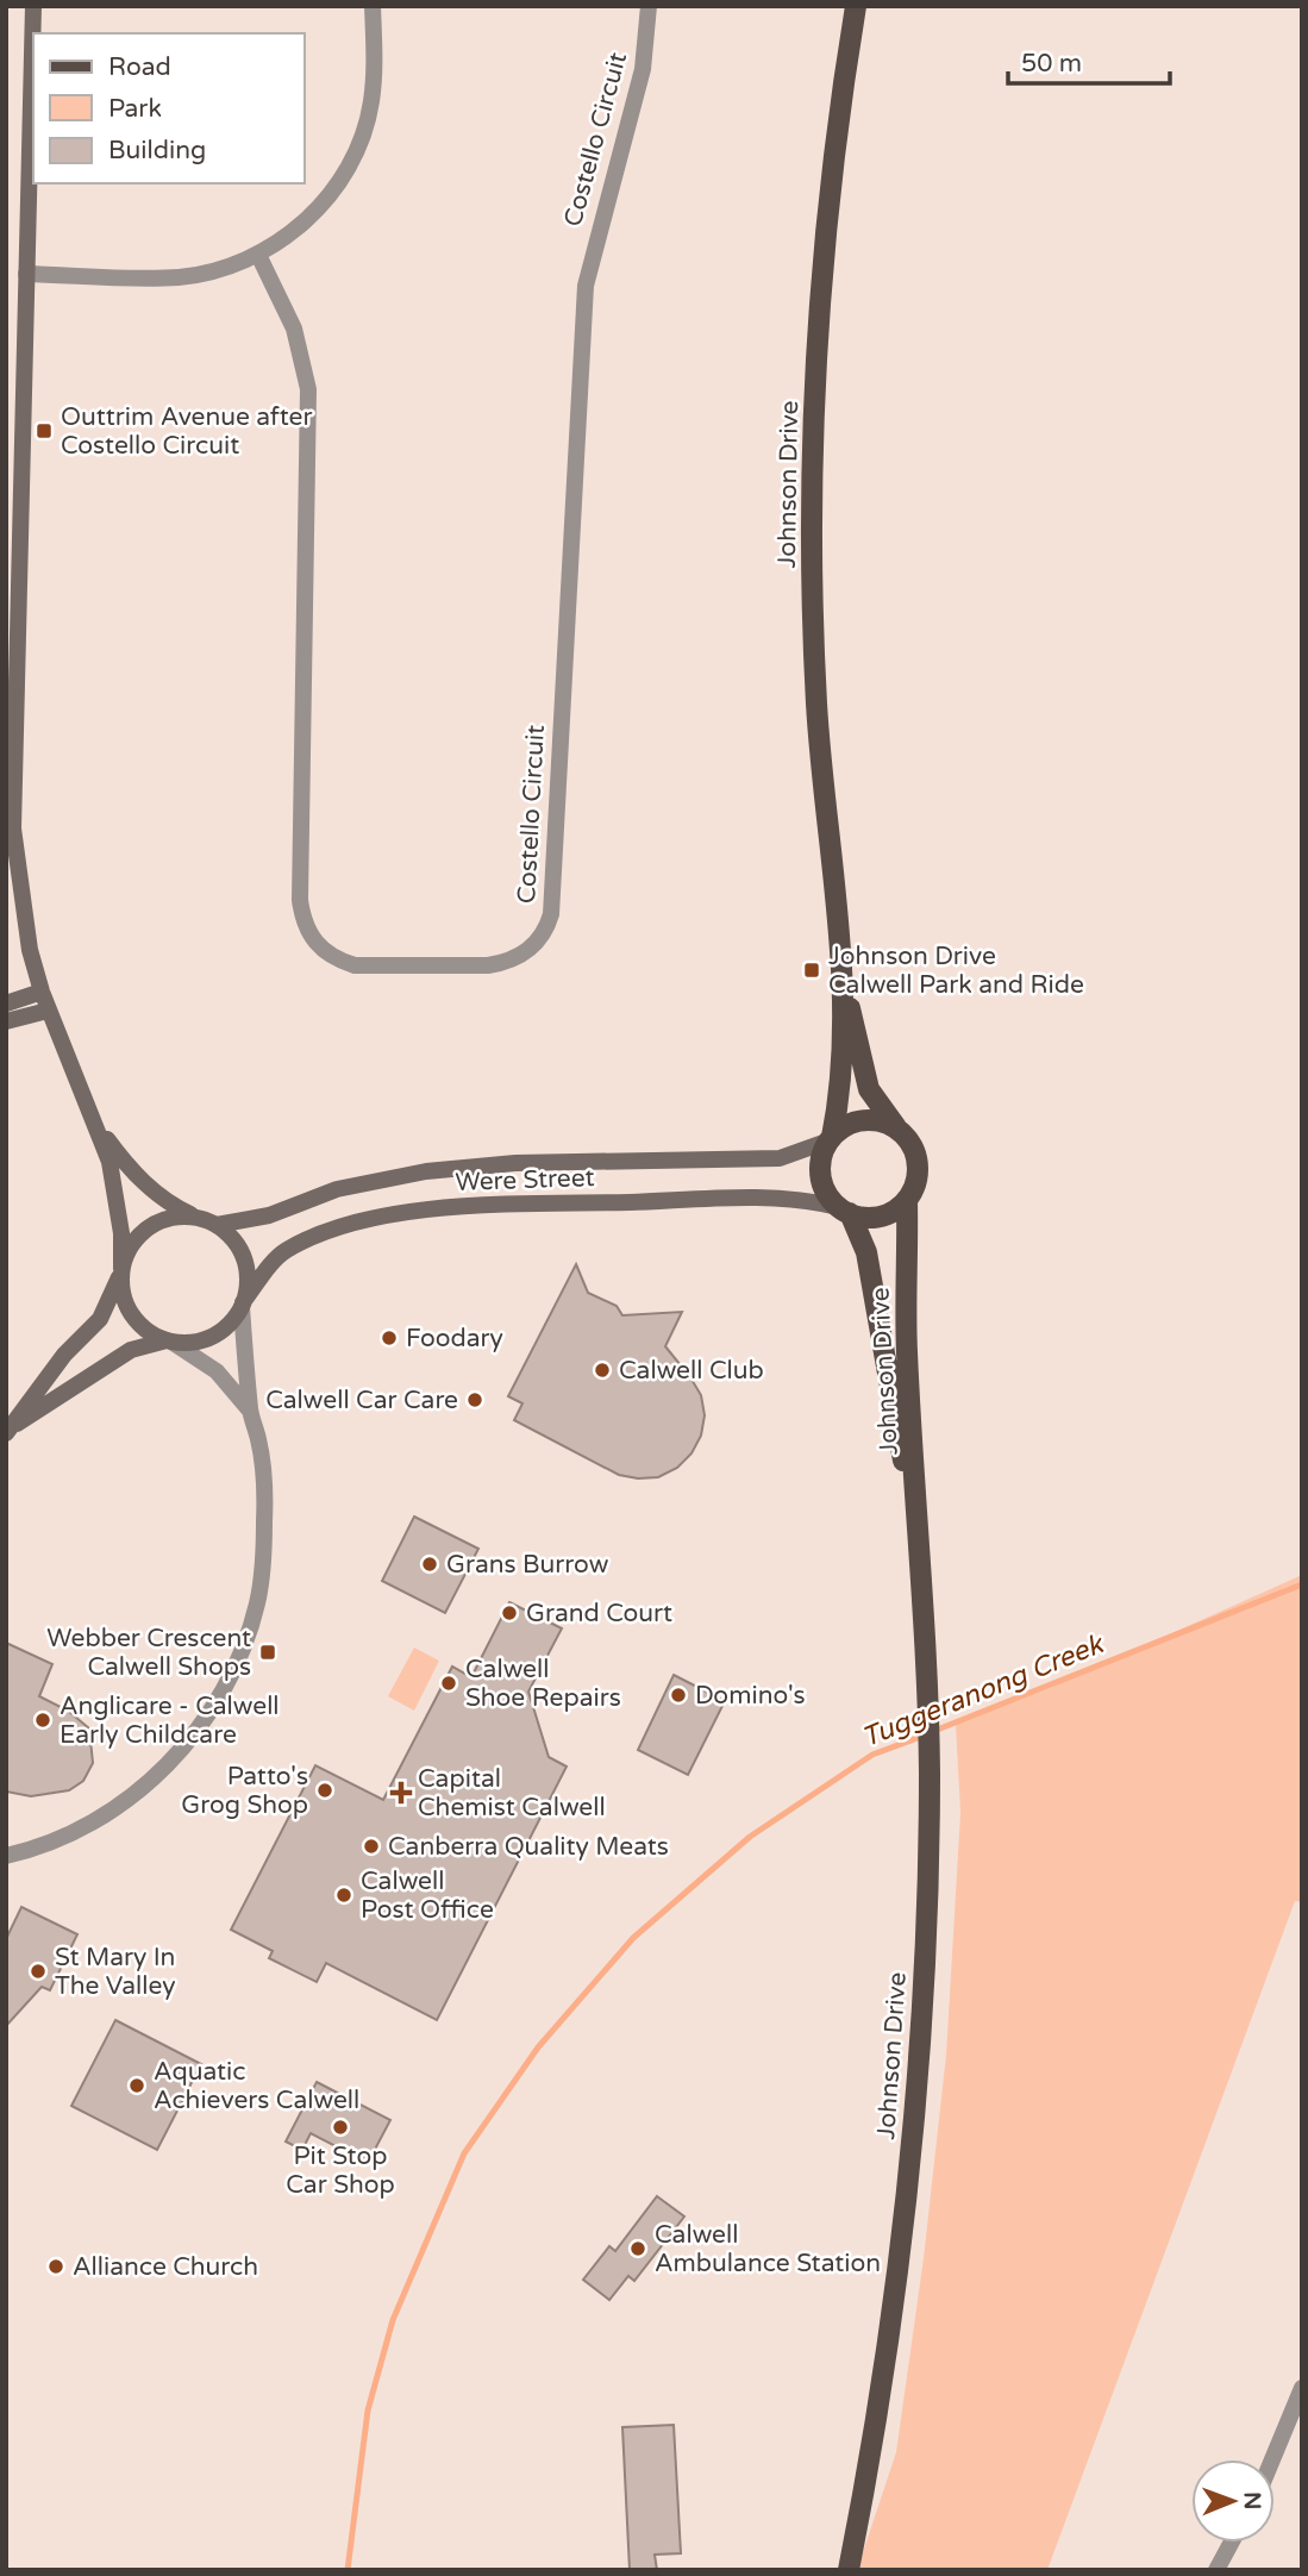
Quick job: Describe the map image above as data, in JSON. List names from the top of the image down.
{
  "streets": {
    "main road": ["Johnson Drive"],
    "street": ["Costello Circuit", "Were Street"]
  },
  "crossings": [
    ["Johnson Drive", "Were Street"]
  ],
  "water": ["Tuggeranong Creek"],
  "places": {
    "transit": ["Outtrim Avenue after Costello Circuit", "Johnson Drive Calwell Park and Ride", "Webber Crescent Calwell Shops"],
    "other": [
      "Foodary",
      "Calwell Club",
      "Calwell Car Care",
      "Grans Burrow",
      "Grand Court",
      "Calwell Shoe Repairs",
      "Domino's",
      "Anglicare - Calwell Early Childcare",
      "Patto's Grog Shop",
      "Canberra Quality Meats",
      "Calwell Post Office",
      "St Mary In The Valley",
      "Aquatic Achievers Calwell",
      "Pit Stop Car Shop",
      "Calwell Ambulance Station",
      "Alliance Church"
    ],
    "health": ["Capital Chemist Calwell"]
  },
  "legend": ["Road", "Park", "Building"],
  "scale_bar": "50 m",
  "north": "right"
}
